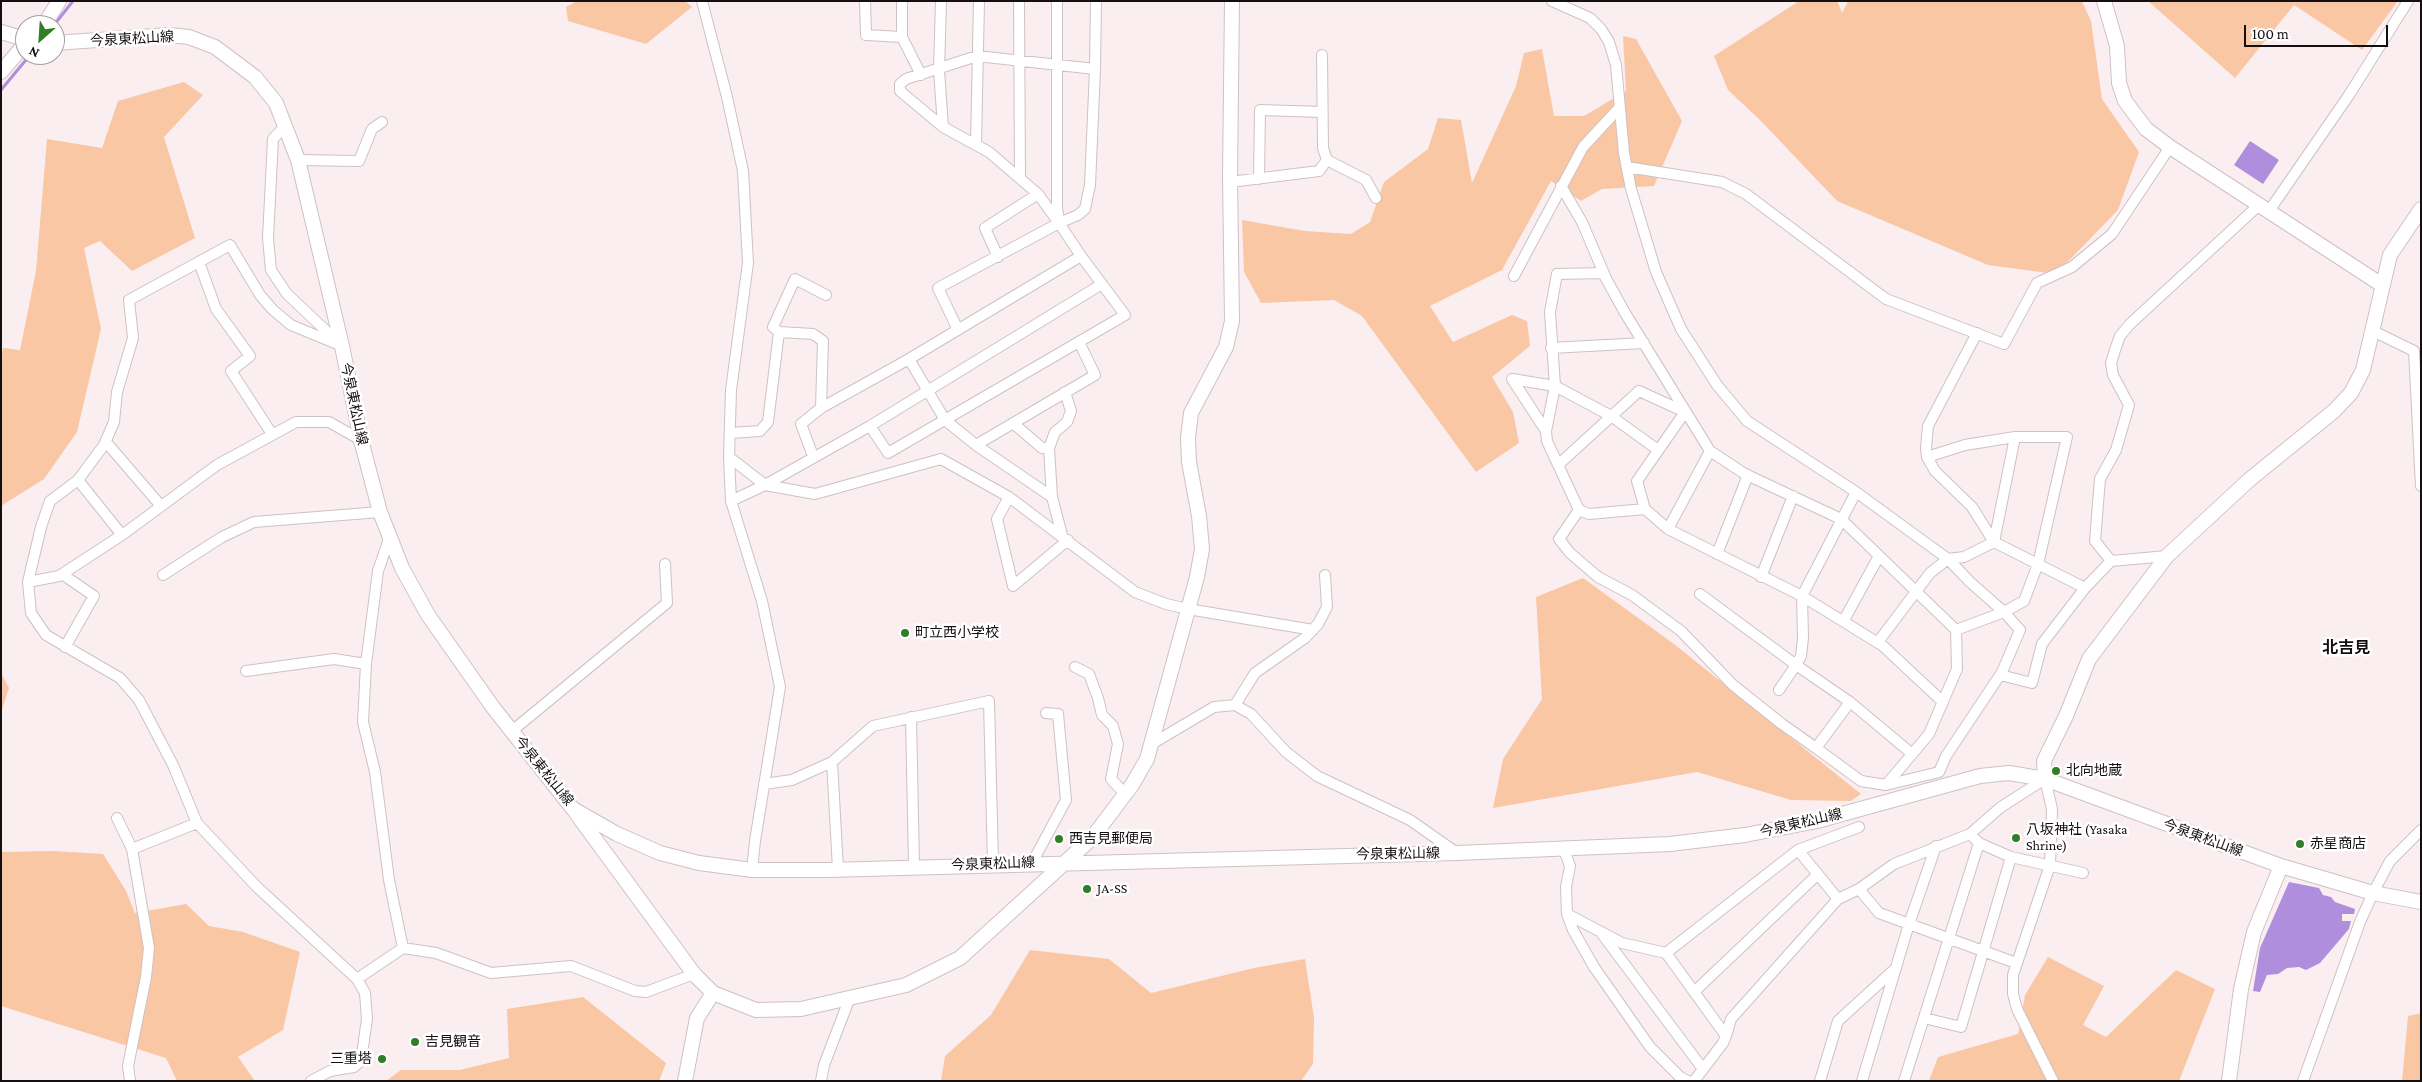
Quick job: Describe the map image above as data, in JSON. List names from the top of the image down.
{
  "streets": {
    "street": ["今泉東松山線"]
  },
  "districts": ["北吉見"],
  "places": [
    "町立西小学校",
    "北向地蔵",
    "八坂神社 (Yasaka Shrine)",
    "西吉見郵便局",
    "赤星商店",
    "JA-SS",
    "吉見観音",
    "三重塔"
  ],
  "scale_bar": "100 m",
  "north": "bottom left"
}
